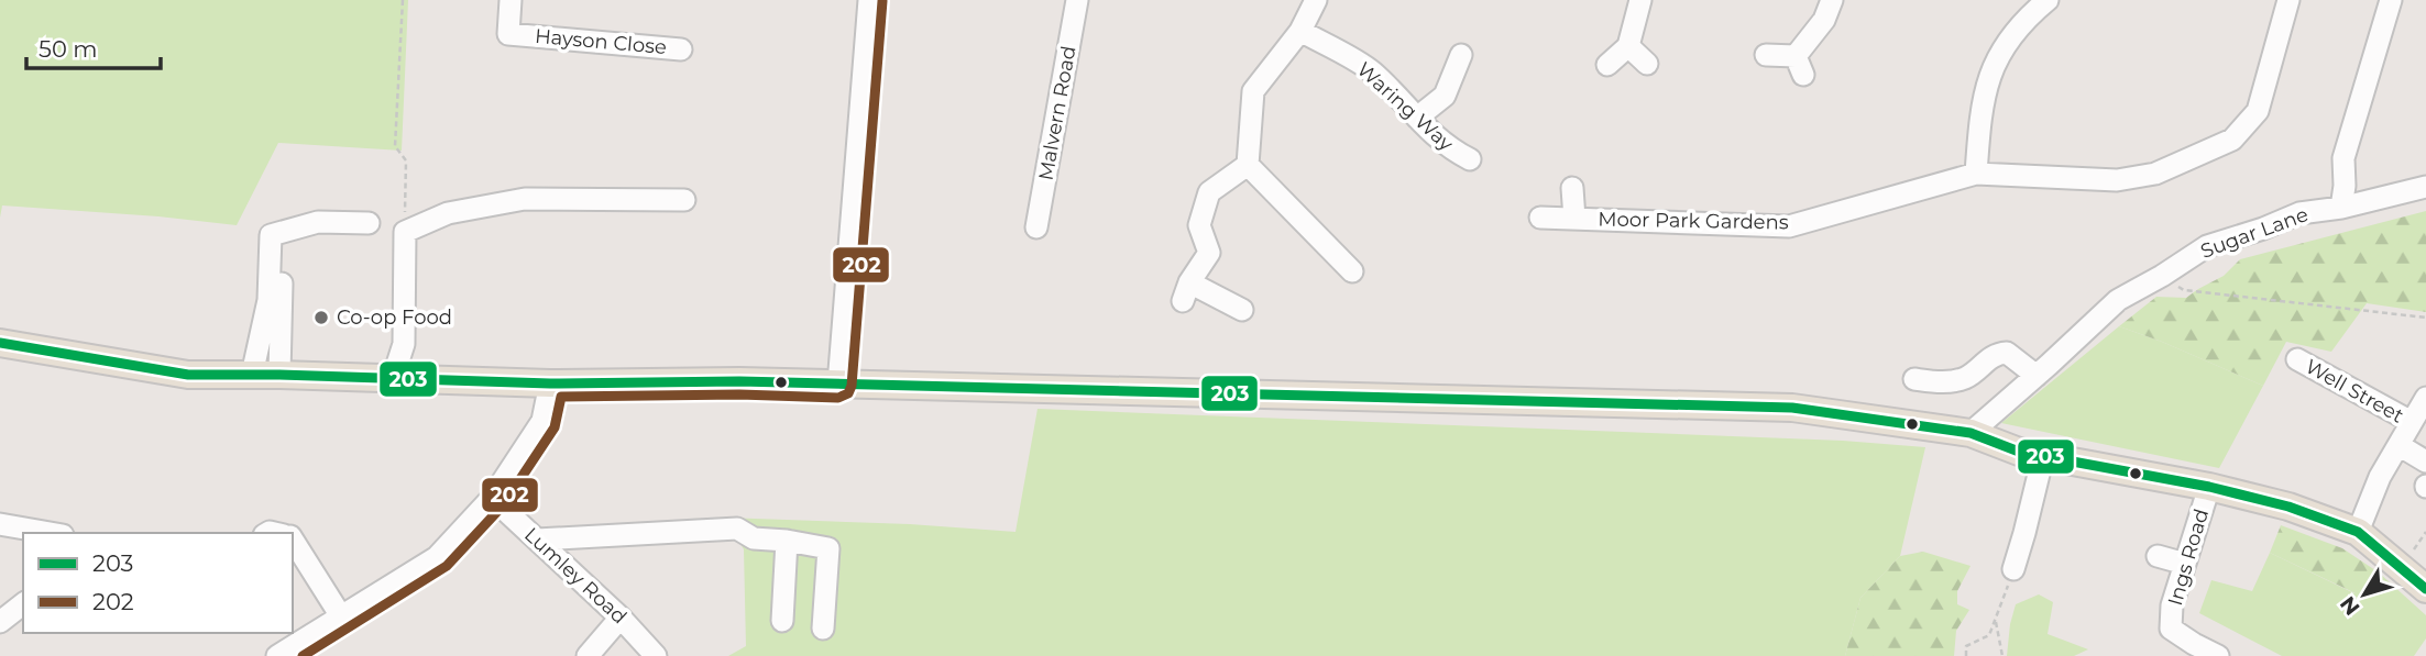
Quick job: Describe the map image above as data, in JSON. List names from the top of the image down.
{
  "streets": {
    "street": [
      "Hayson Close",
      "Waring Way",
      "Malvern Road",
      "Moor Park Gardens",
      "Sugar Lane",
      "Well Street",
      "Ings Road",
      "Lumley Road"
    ]
  },
  "places": ["Co-op Food"],
  "lines": ["transit line 202", "transit line 203"],
  "legend": ["203", "202"],
  "scale_bar": "50 m",
  "north": "bottom left"
}
